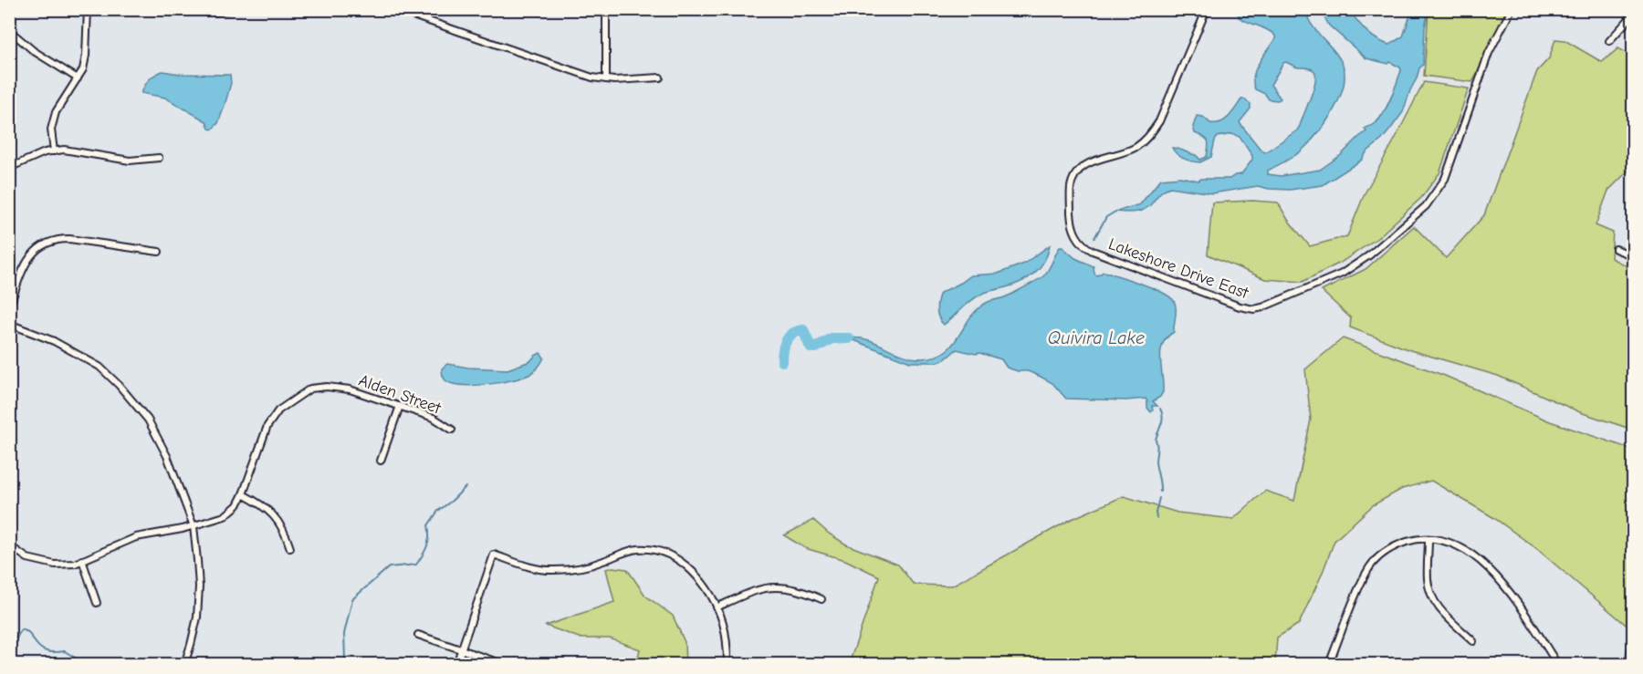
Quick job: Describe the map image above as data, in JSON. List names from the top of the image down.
{
  "streets": {
    "street": ["Lakeshore Drive East", "Alden Street"]
  },
  "water": ["Quivira Lake"]
}
